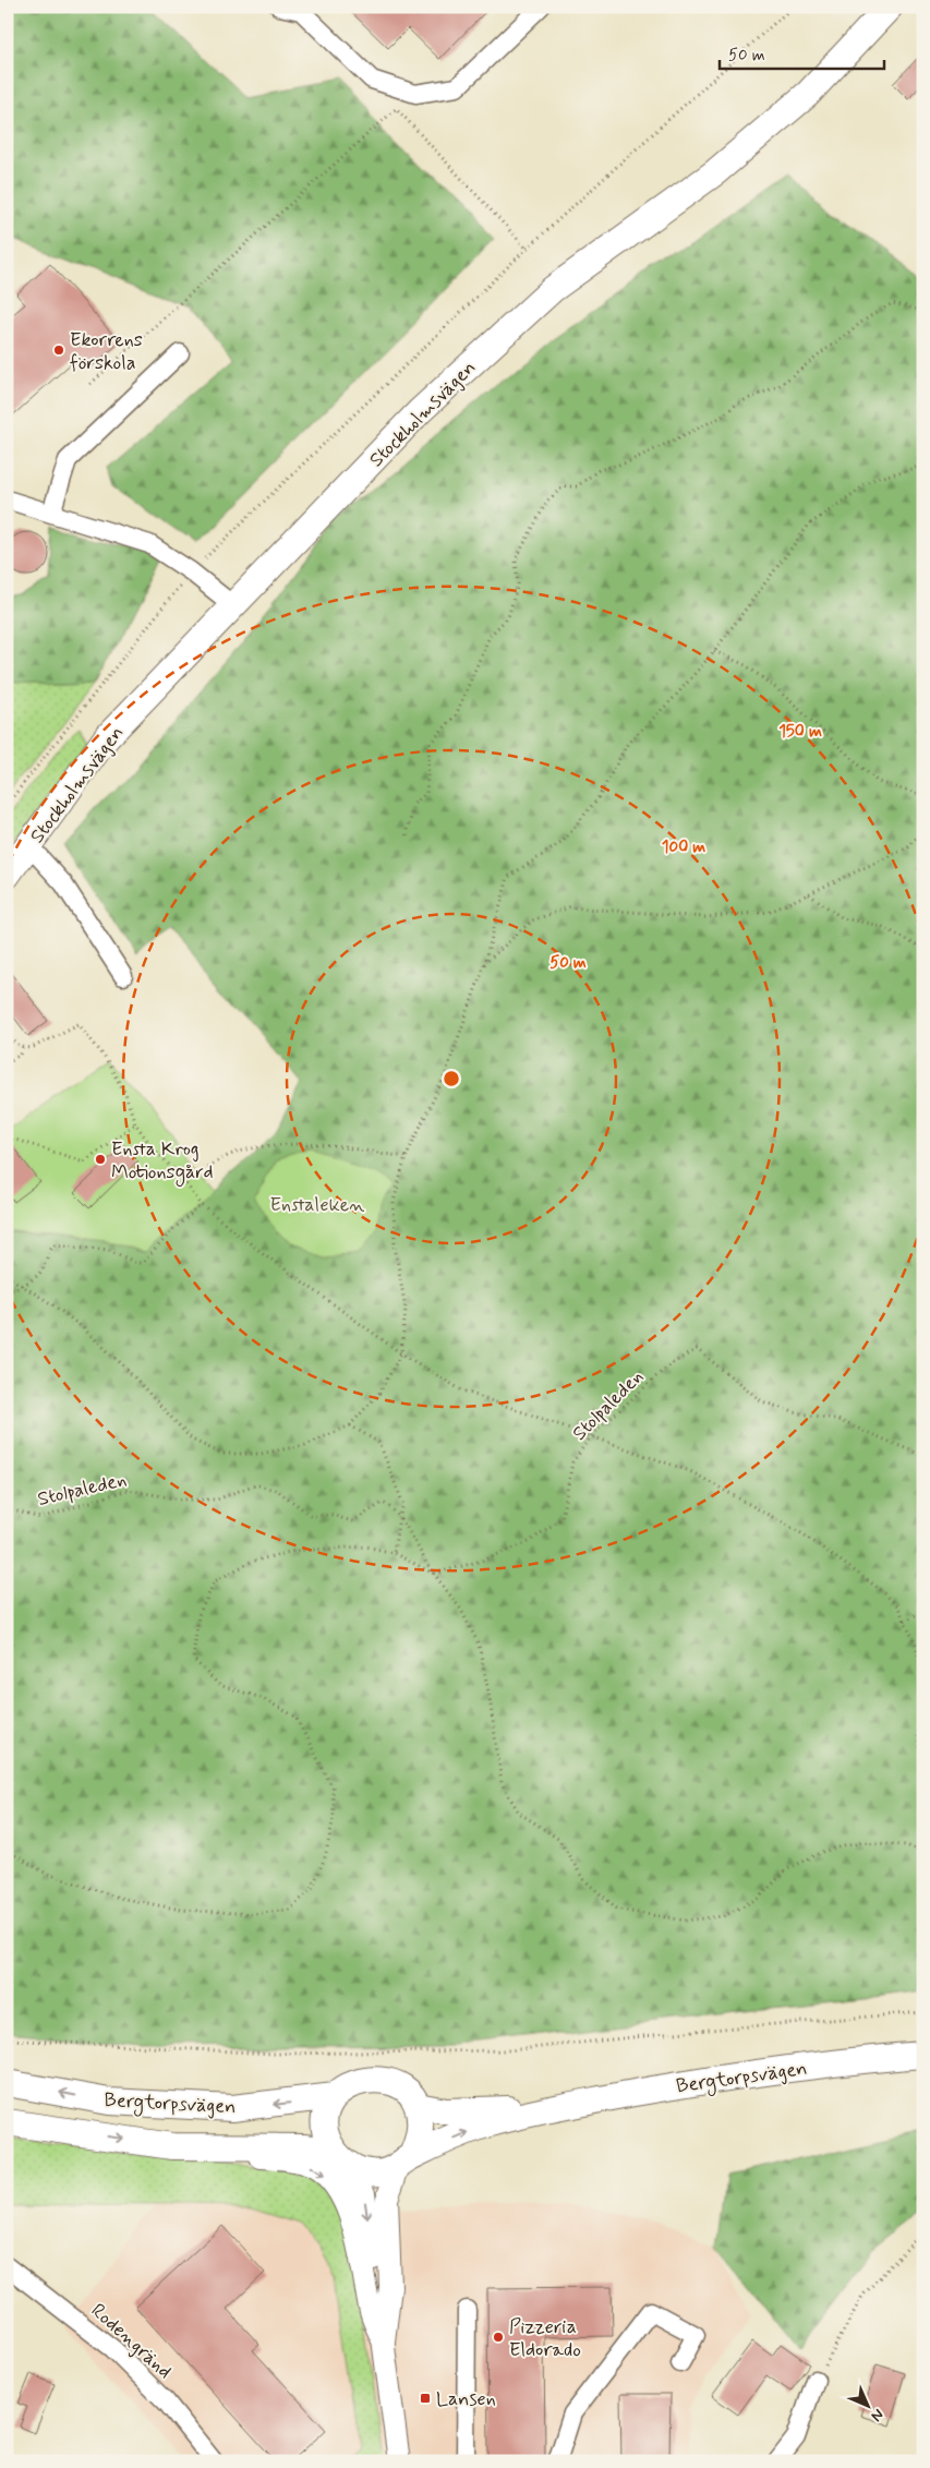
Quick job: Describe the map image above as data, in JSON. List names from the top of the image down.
{
  "streets": {
    "main road": ["Stockholmsvägen", "Bergtorpsvägen"],
    "street": ["Rodengränd"],
    "path": ["Stolpaleden"]
  },
  "parks": ["Enstaleken"],
  "places": {
    "other": ["Ekorrens förskola", "Ensta Krog Motionsgård", "Pizzeria Eldorado"],
    "transit": ["Lansen"]
  },
  "scale_bar": "50 m",
  "north": "bottom right",
  "rings": ["150 m", "100 m", "50 m"]
}
